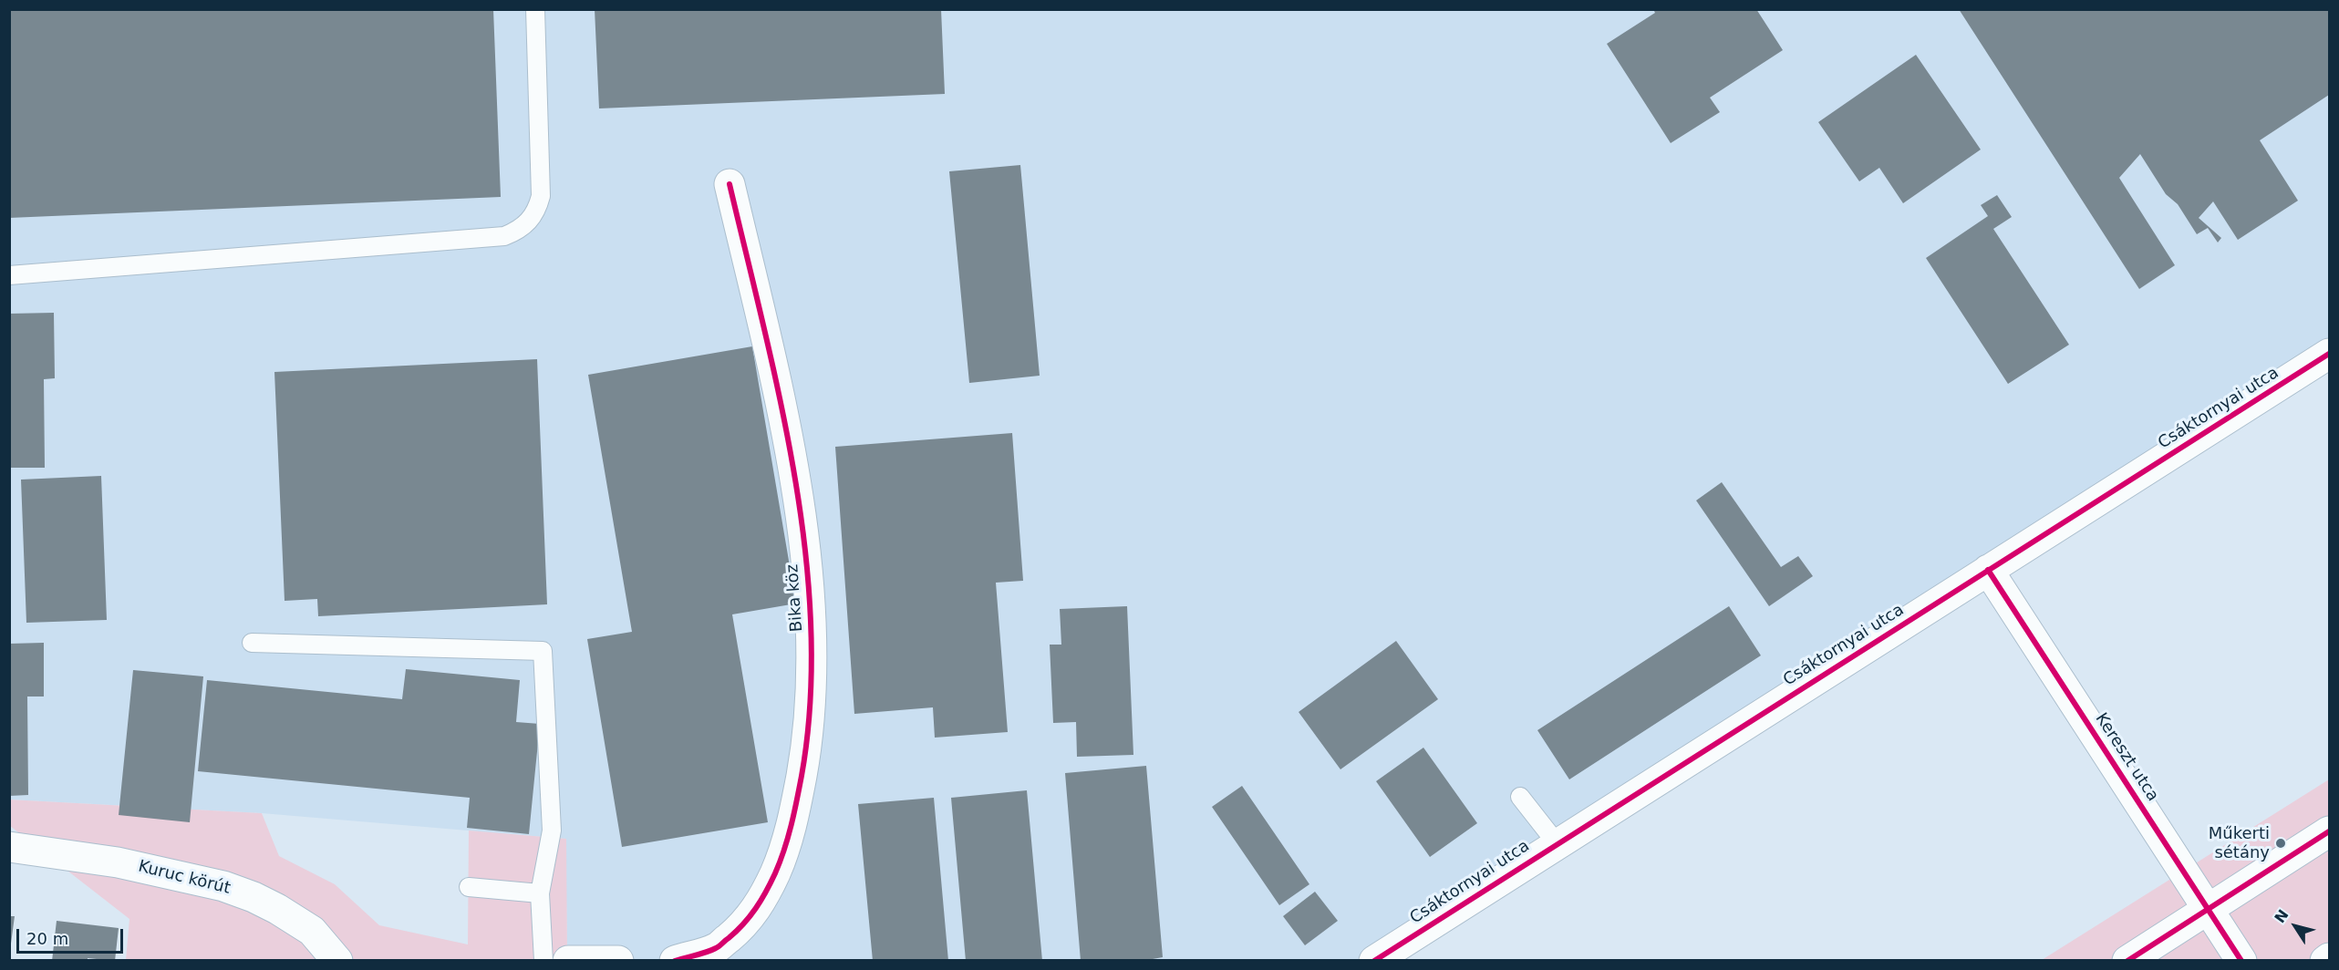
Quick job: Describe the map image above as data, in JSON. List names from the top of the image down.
{
  "streets": {
    "street": [
      "Csáktornyai utca",
      "Bika köz",
      "Kereszt utca",
      "Kuruc körút"
    ]
  },
  "crossings": [
    ["Csáktornyai utca", "Kereszt utca"]
  ],
  "places": ["Műkerti sétány"],
  "scale_bar": "20 m",
  "north": "top left"
}
